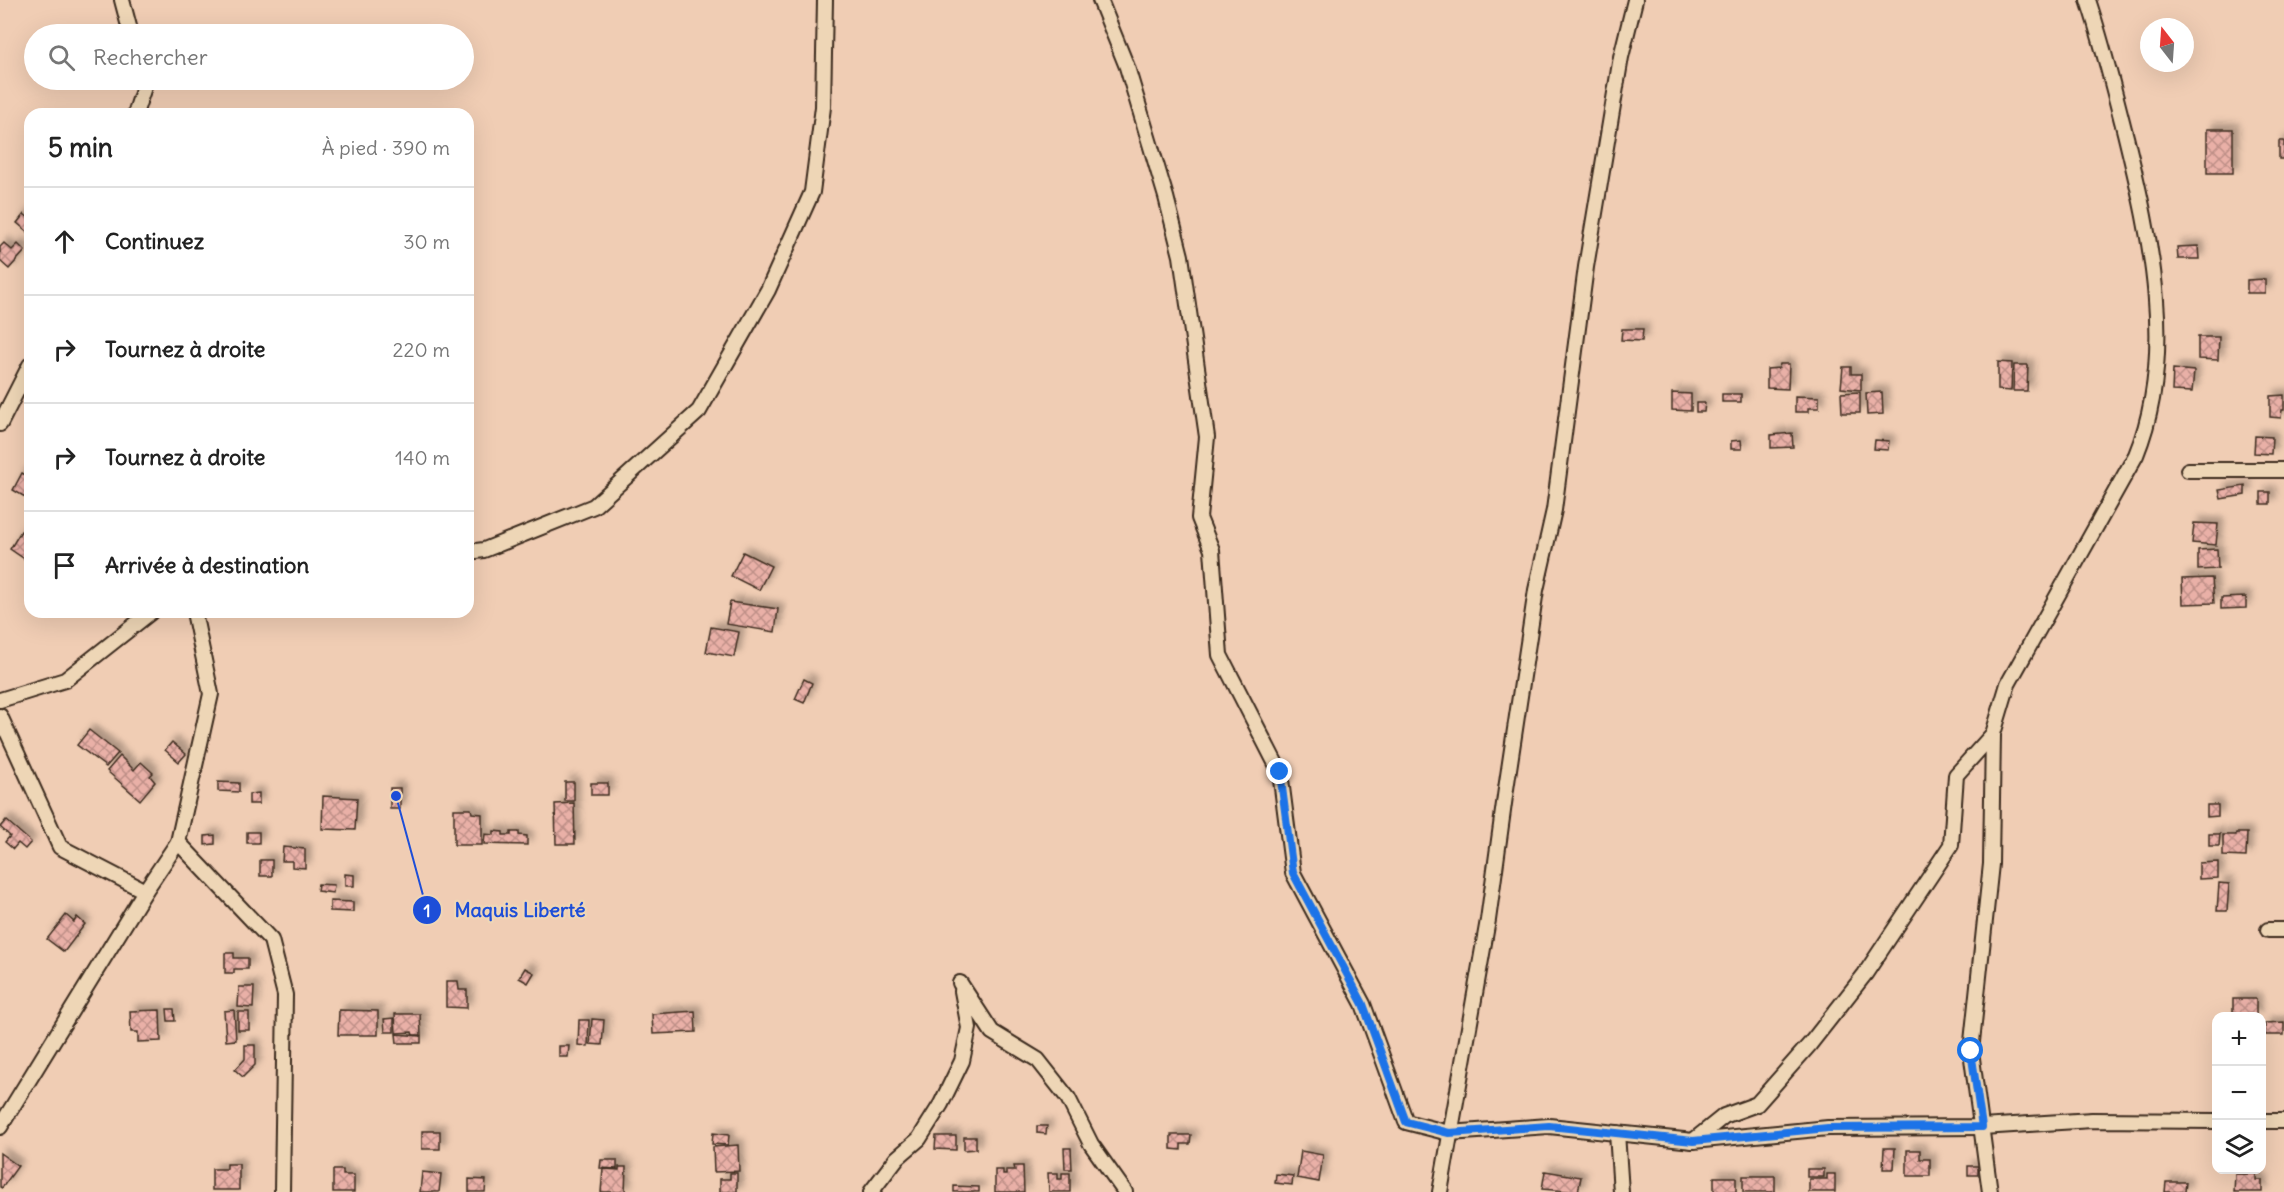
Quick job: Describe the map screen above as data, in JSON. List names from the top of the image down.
{
  "places": ["Maquis Liberté"],
  "north": "top",
  "page": {
    "search": "Rechercher",
    "heading": ["5 min", "À pied · 390 m"],
    "list": [
      ["Continuez", "30 m"],
      ["Tournez à droite", "220 m"],
      ["Tournez à droite", "140 m"],
      "Arrivée à destination"
    ],
    "map_buttons": ["+", "−"]
  }
}
